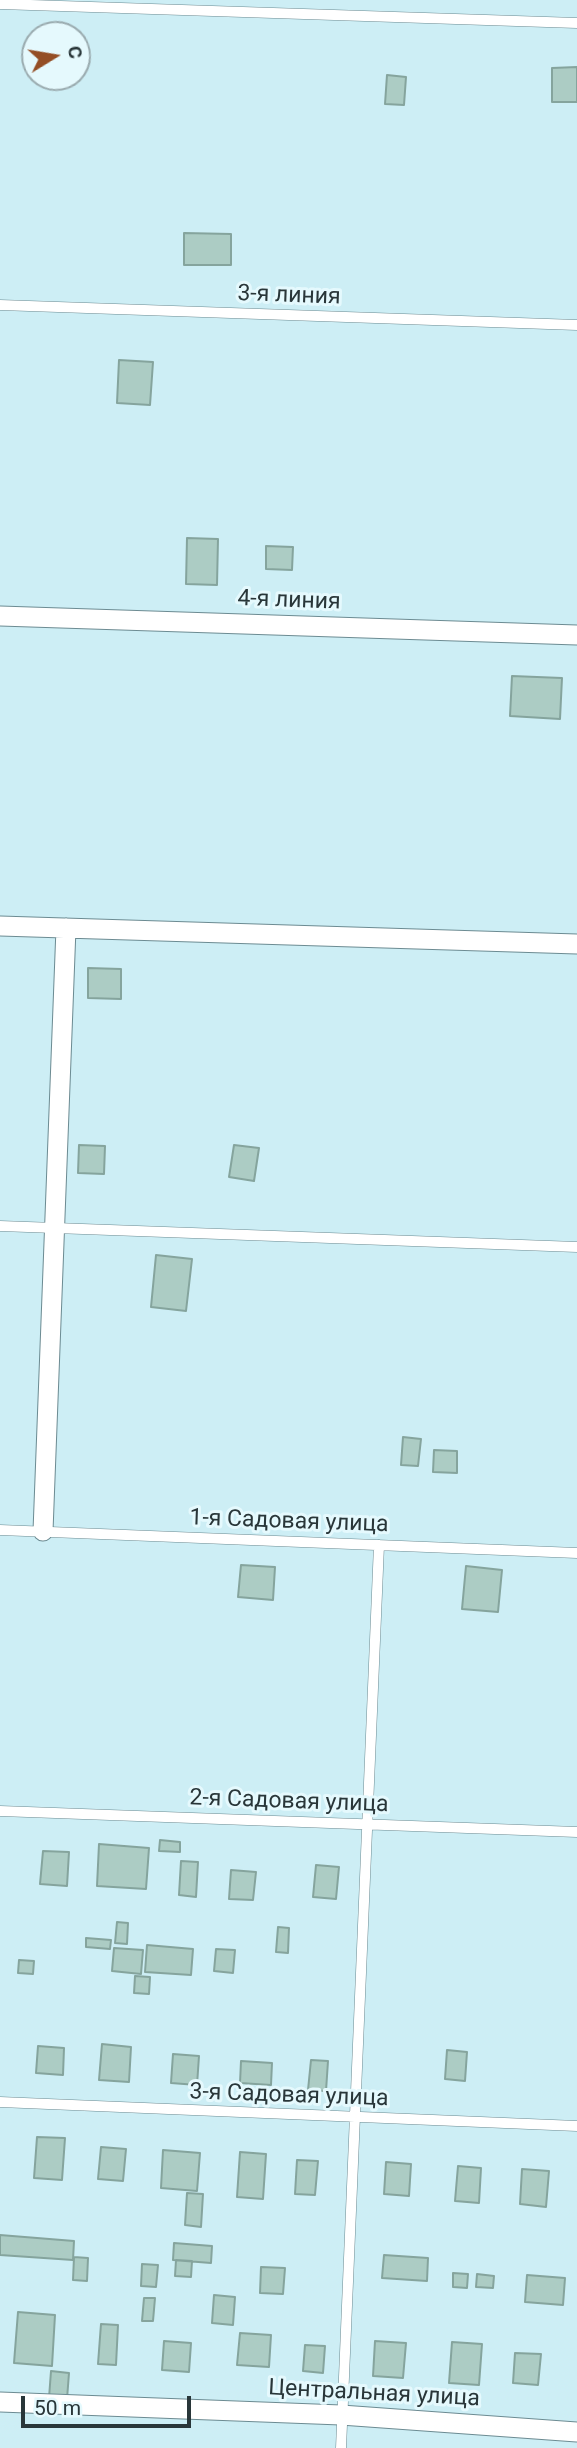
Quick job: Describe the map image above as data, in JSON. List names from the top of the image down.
{
  "streets": {
    "street": ["4-я линия", "Центральная улица"],
    "lane": [
      "3-я линия",
      "1-я Садовая улица",
      "2-я Садовая улица",
      "3-я Садовая улица"
    ]
  },
  "scale_bar": "50 m",
  "north": "right"
}
